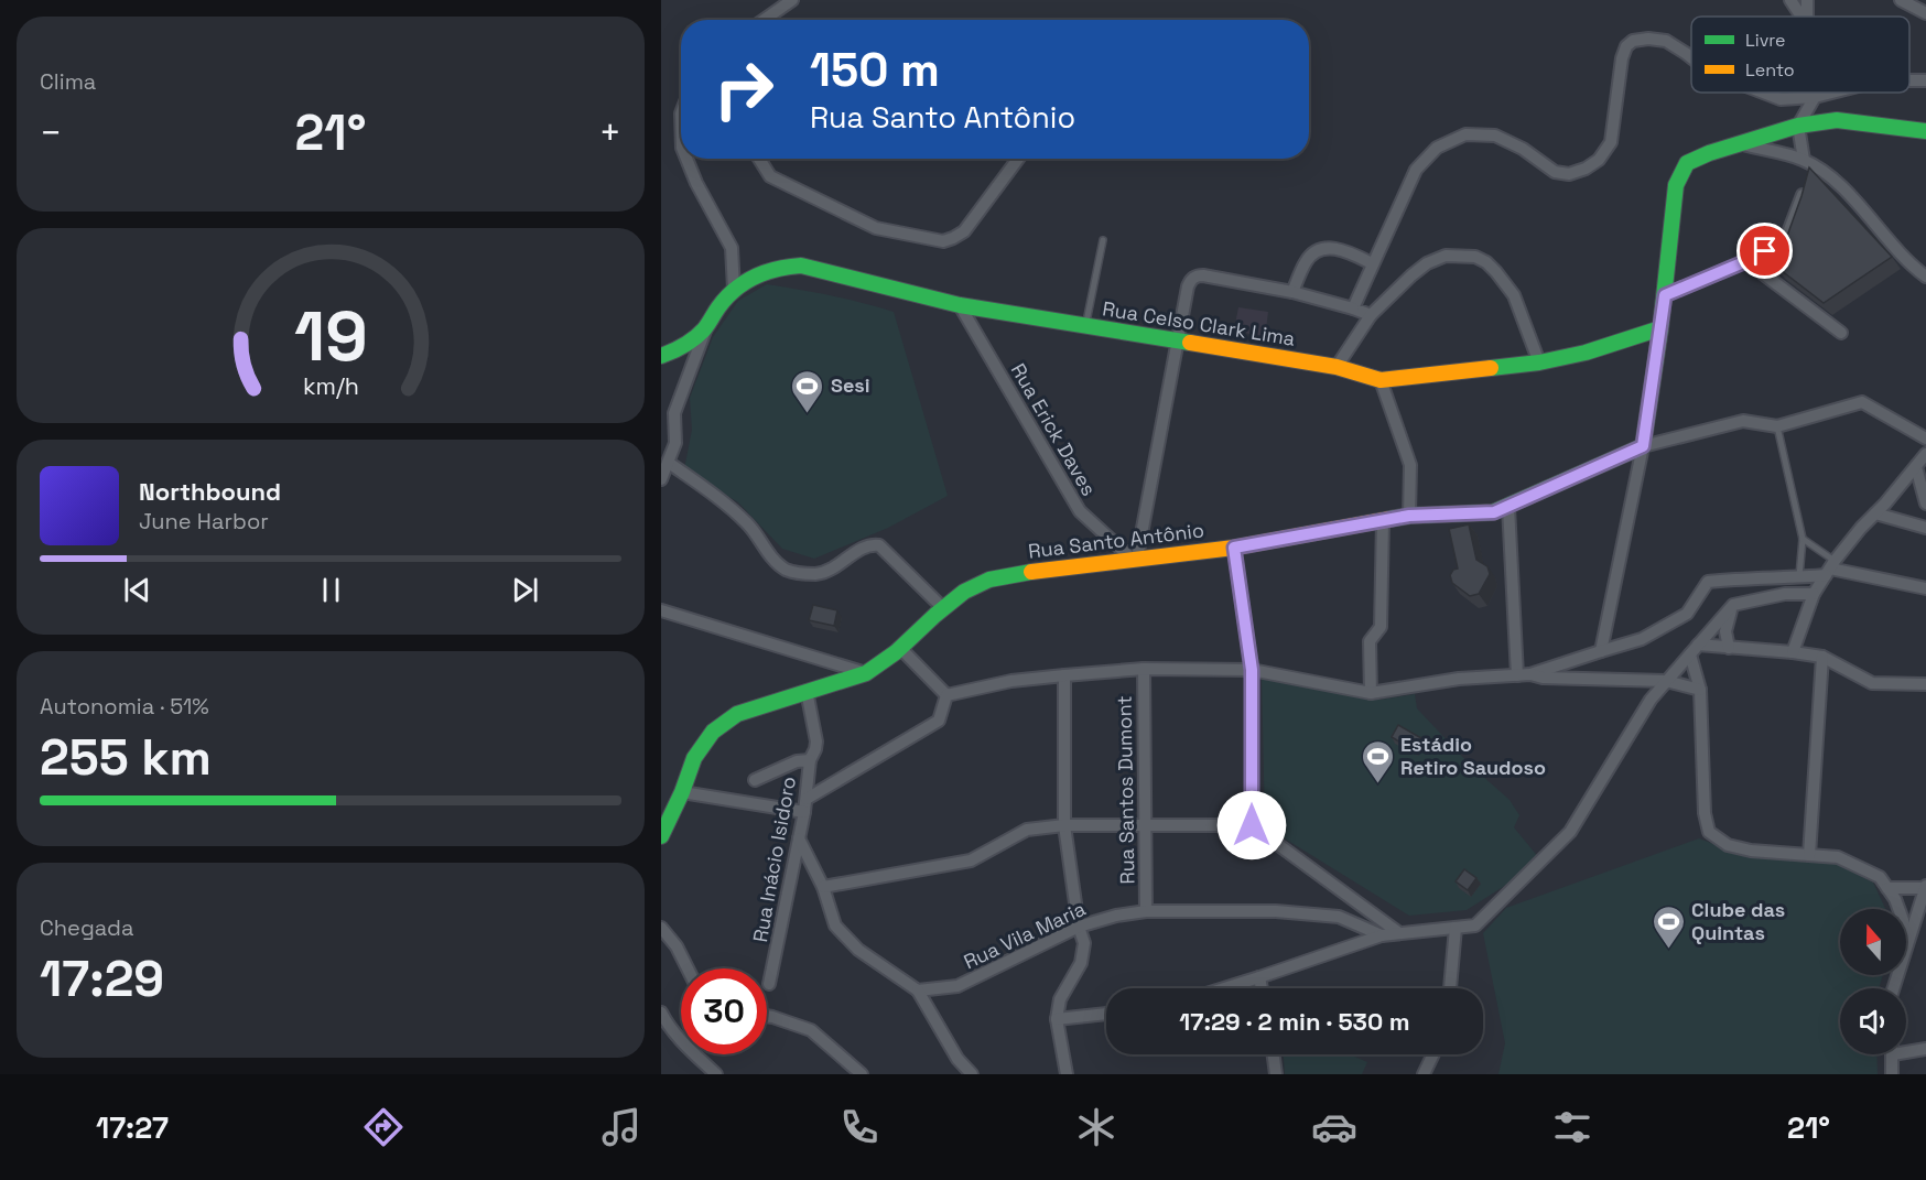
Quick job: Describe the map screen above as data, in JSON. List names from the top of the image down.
{
  "streets": {
    "street": [
      "Rua Celso Clark Lima",
      "Rua Erick Daves",
      "Rua Santo Antônio",
      "Rua Santos Dumont",
      "Rua Inácio Isidoro",
      "Rua Vila Maria"
    ]
  },
  "crossings": [
    ["Rua Celso Clark Lima", "Rua Erick Daves"],
    ["Rua Erick Daves", "Rua Santo Antônio"],
    ["Rua Santos Dumont", "Rua Vila Maria"]
  ],
  "places": {
    "sports": ["Sesi", "Estádio Retiro Saudoso", "Clube das Quintas"]
  },
  "legend": ["Livre", "Lento"],
  "north": "top",
  "page": {
    "tile": [
      "Clima",
      ["Autonomia · 51%", "255 km"],
      ["Chegada", "17:29"]
    ],
    "turn": ["150 m", "Rua Santo Antônio"],
    "heat": ["−", "21°", "+"],
    "song": ["Northbound", "June Harbor"],
    "limit": "30",
    "trip": "17:29 · 2 min · 530 m",
    "tabs": ["17:27", "21°"],
    "gauge": ["19", "km/h"]
  }
}
